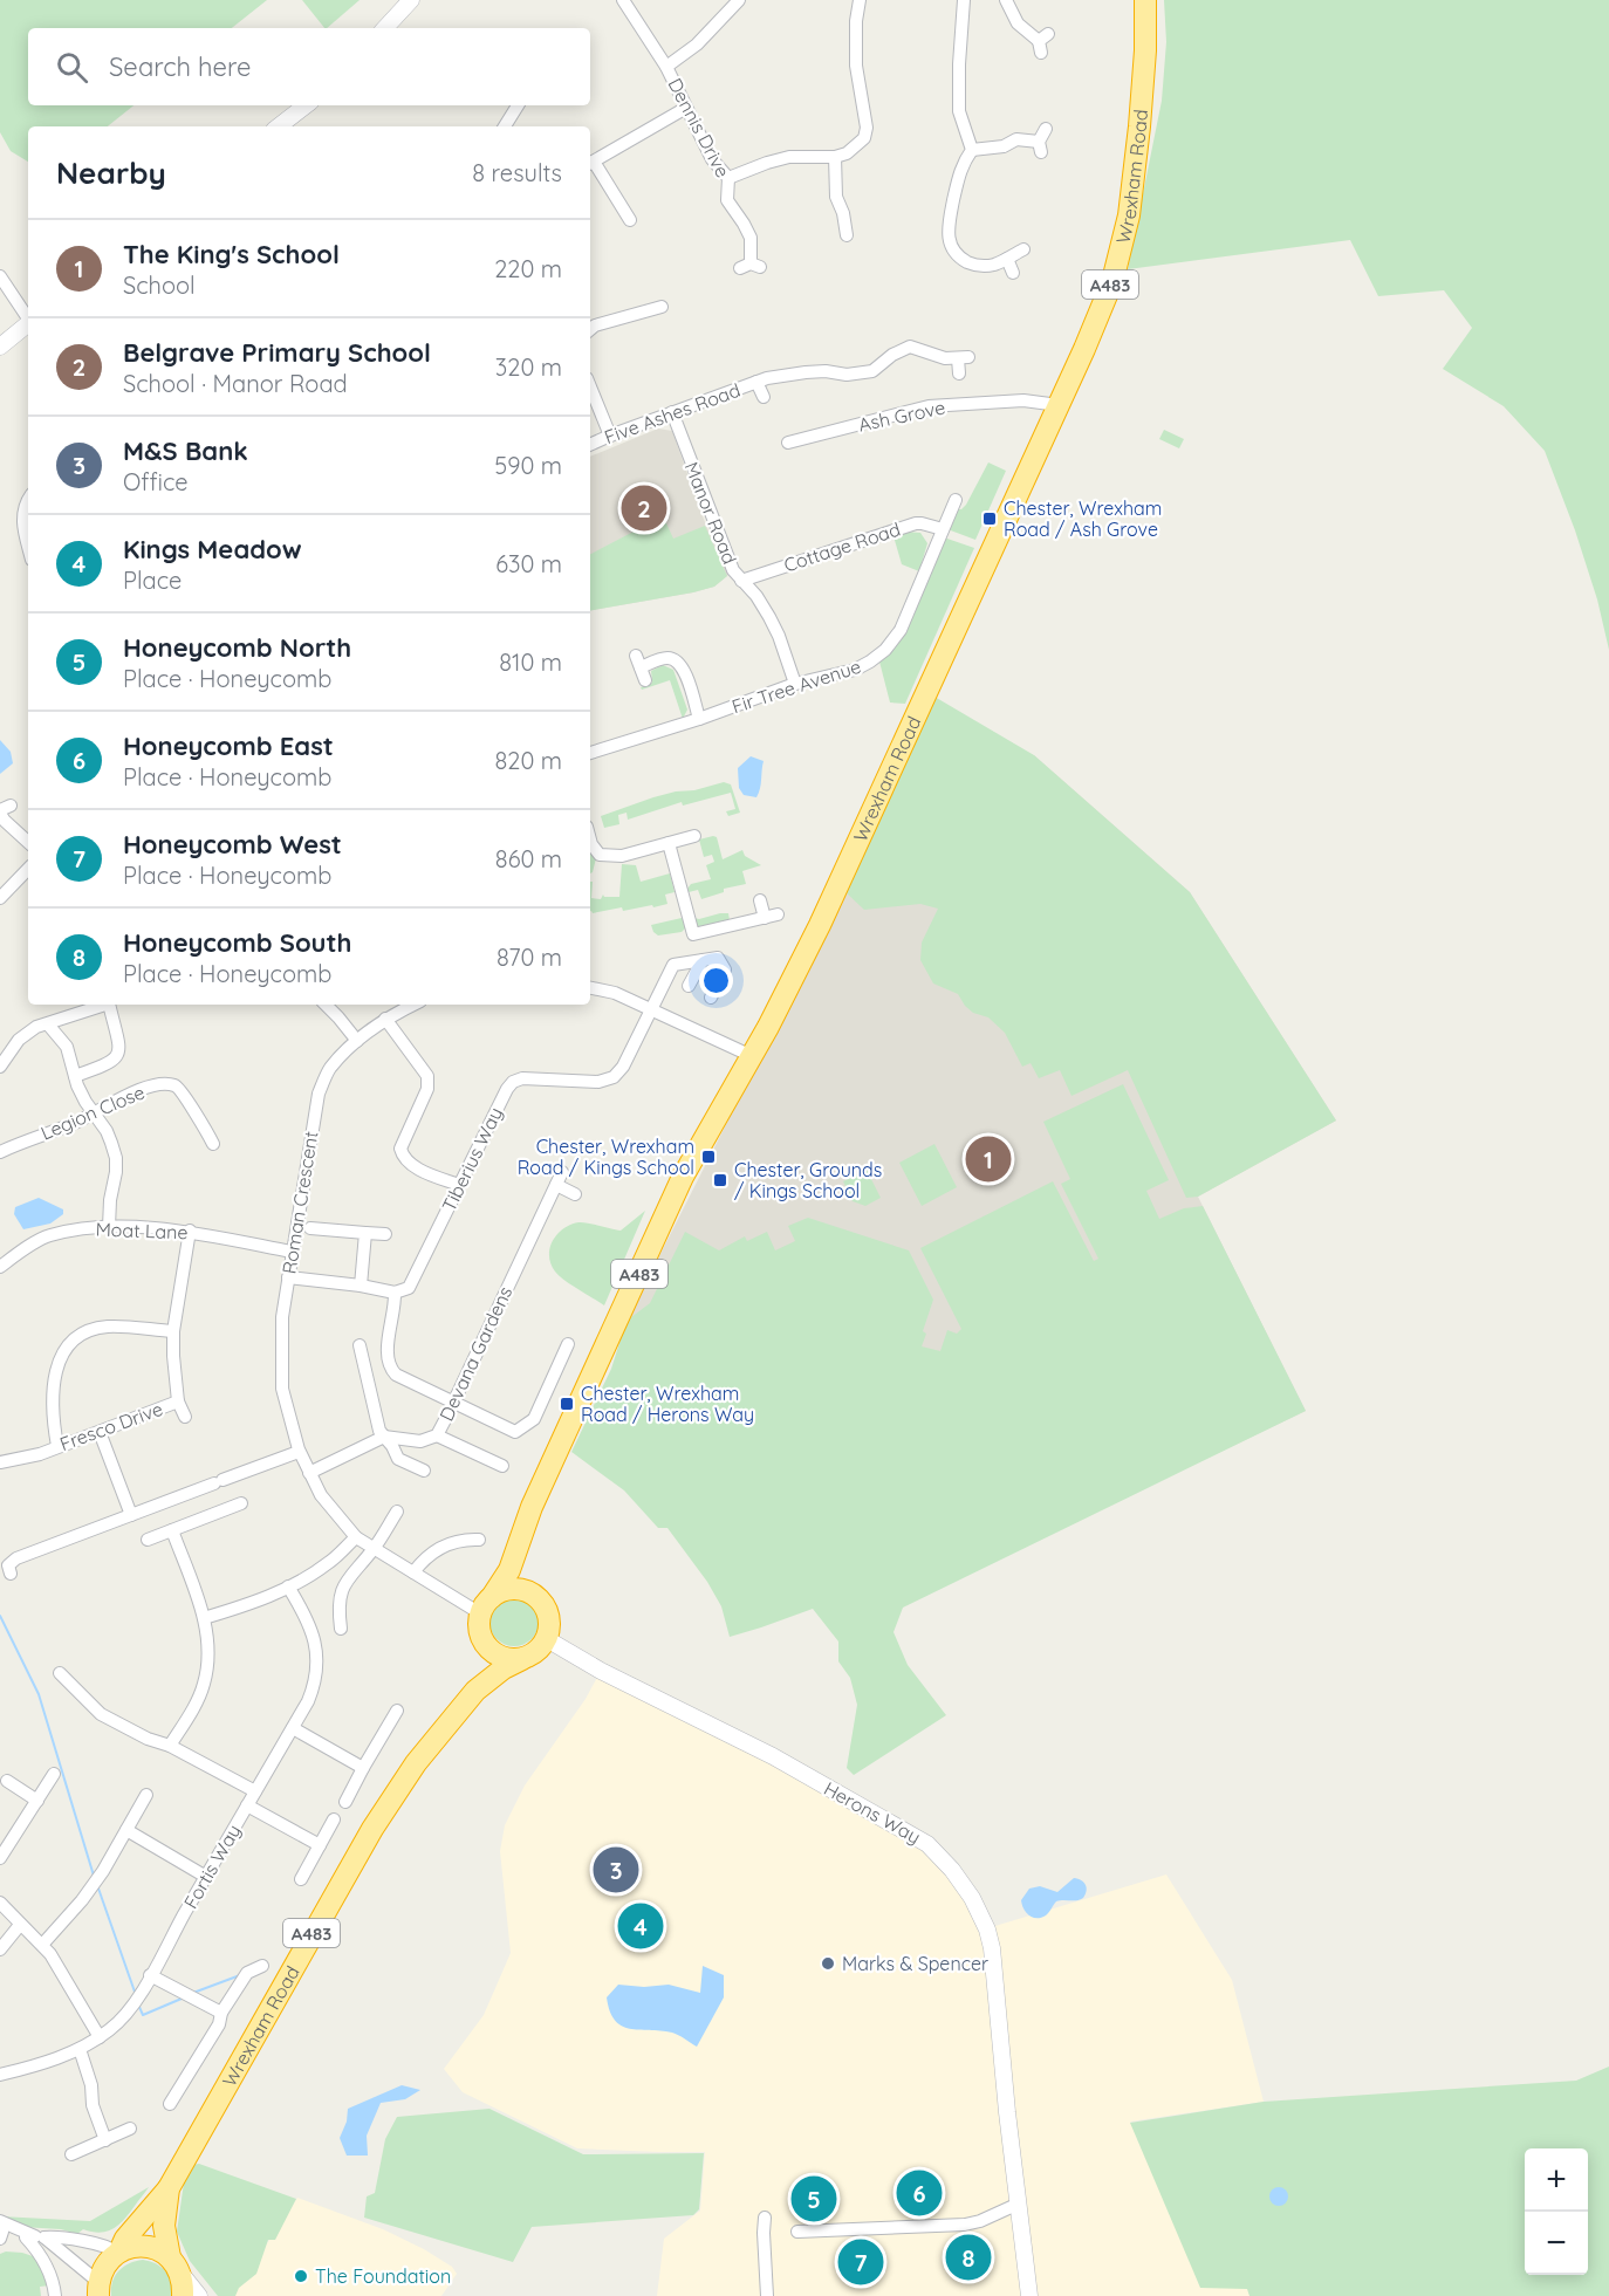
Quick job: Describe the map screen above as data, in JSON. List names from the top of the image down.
{
  "streets": {
    "highway": ["Wrexham Road", "A483"],
    "street": [
      "Dennis Drive",
      "Five Ashes Road",
      "Ash Grove",
      "Manor Road",
      "Cottage Road",
      "Fir Tree Avenue",
      "Legion Close",
      "Tiberius Way",
      "Roman Crescent",
      "Moat Lane",
      "Devana Gardens",
      "Fresco Drive",
      "Herons Way",
      "Fortis Way"
    ]
  },
  "crossings": [
    ["Wrexham Road", "A483"],
    ["Wrexham Road", "Ash Grove"],
    ["Wrexham Road", "Roman Crescent"],
    ["Wrexham Road", "Herons Way"],
    ["A483", "Roman Crescent"],
    ["A483", "Herons Way"],
    ["Five Ashes Road", "Manor Road"],
    ["Manor Road", "Cottage Road"],
    ["Manor Road", "Fir Tree Avenue"],
    ["Cottage Road", "Fir Tree Avenue"],
    ["Roman Crescent", "Moat Lane"],
    ["Roman Crescent", "Herons Way"],
    ["Moat Lane", "Fresco Drive"]
  ],
  "places": {
    "transit": [
      "Chester, Wrexham Road / Ash Grove",
      "Chester, Wrexham Road / Kings School",
      "Chester, Grounds / Kings School",
      "Chester, Wrexham Road / Herons Way"
    ],
    "other": ["Marks & Spencer", "The Foundation"]
  },
  "page": {
    "search": "Search here",
    "heading": ["Nearby", "8 results"],
    "list": [
      {
        "mark": "1",
        "name": "The King's School",
        "note": "School",
        "value": "220 m"
      },
      {
        "mark": "2",
        "name": "Belgrave Primary School",
        "note": "School · Manor Road",
        "value": "320 m"
      },
      {
        "mark": "3",
        "name": "M&S Bank",
        "note": "Office",
        "value": "590 m"
      },
      {
        "mark": "4",
        "name": "Kings Meadow",
        "note": "Place",
        "value": "630 m"
      },
      {
        "mark": "5",
        "name": "Honeycomb North",
        "note": "Place · Honeycomb",
        "value": "810 m"
      },
      {
        "mark": "6",
        "name": "Honeycomb East",
        "note": "Place · Honeycomb",
        "value": "820 m"
      },
      {
        "mark": "7",
        "name": "Honeycomb West",
        "note": "Place · Honeycomb",
        "value": "860 m"
      },
      {
        "mark": "8",
        "name": "Honeycomb South",
        "note": "Place · Honeycomb",
        "value": "870 m"
      }
    ],
    "pins": [
      "2",
      "1",
      "3",
      "4",
      "6",
      "5",
      "8",
      "7"
    ],
    "map_buttons": ["+", "−"]
  }
}
